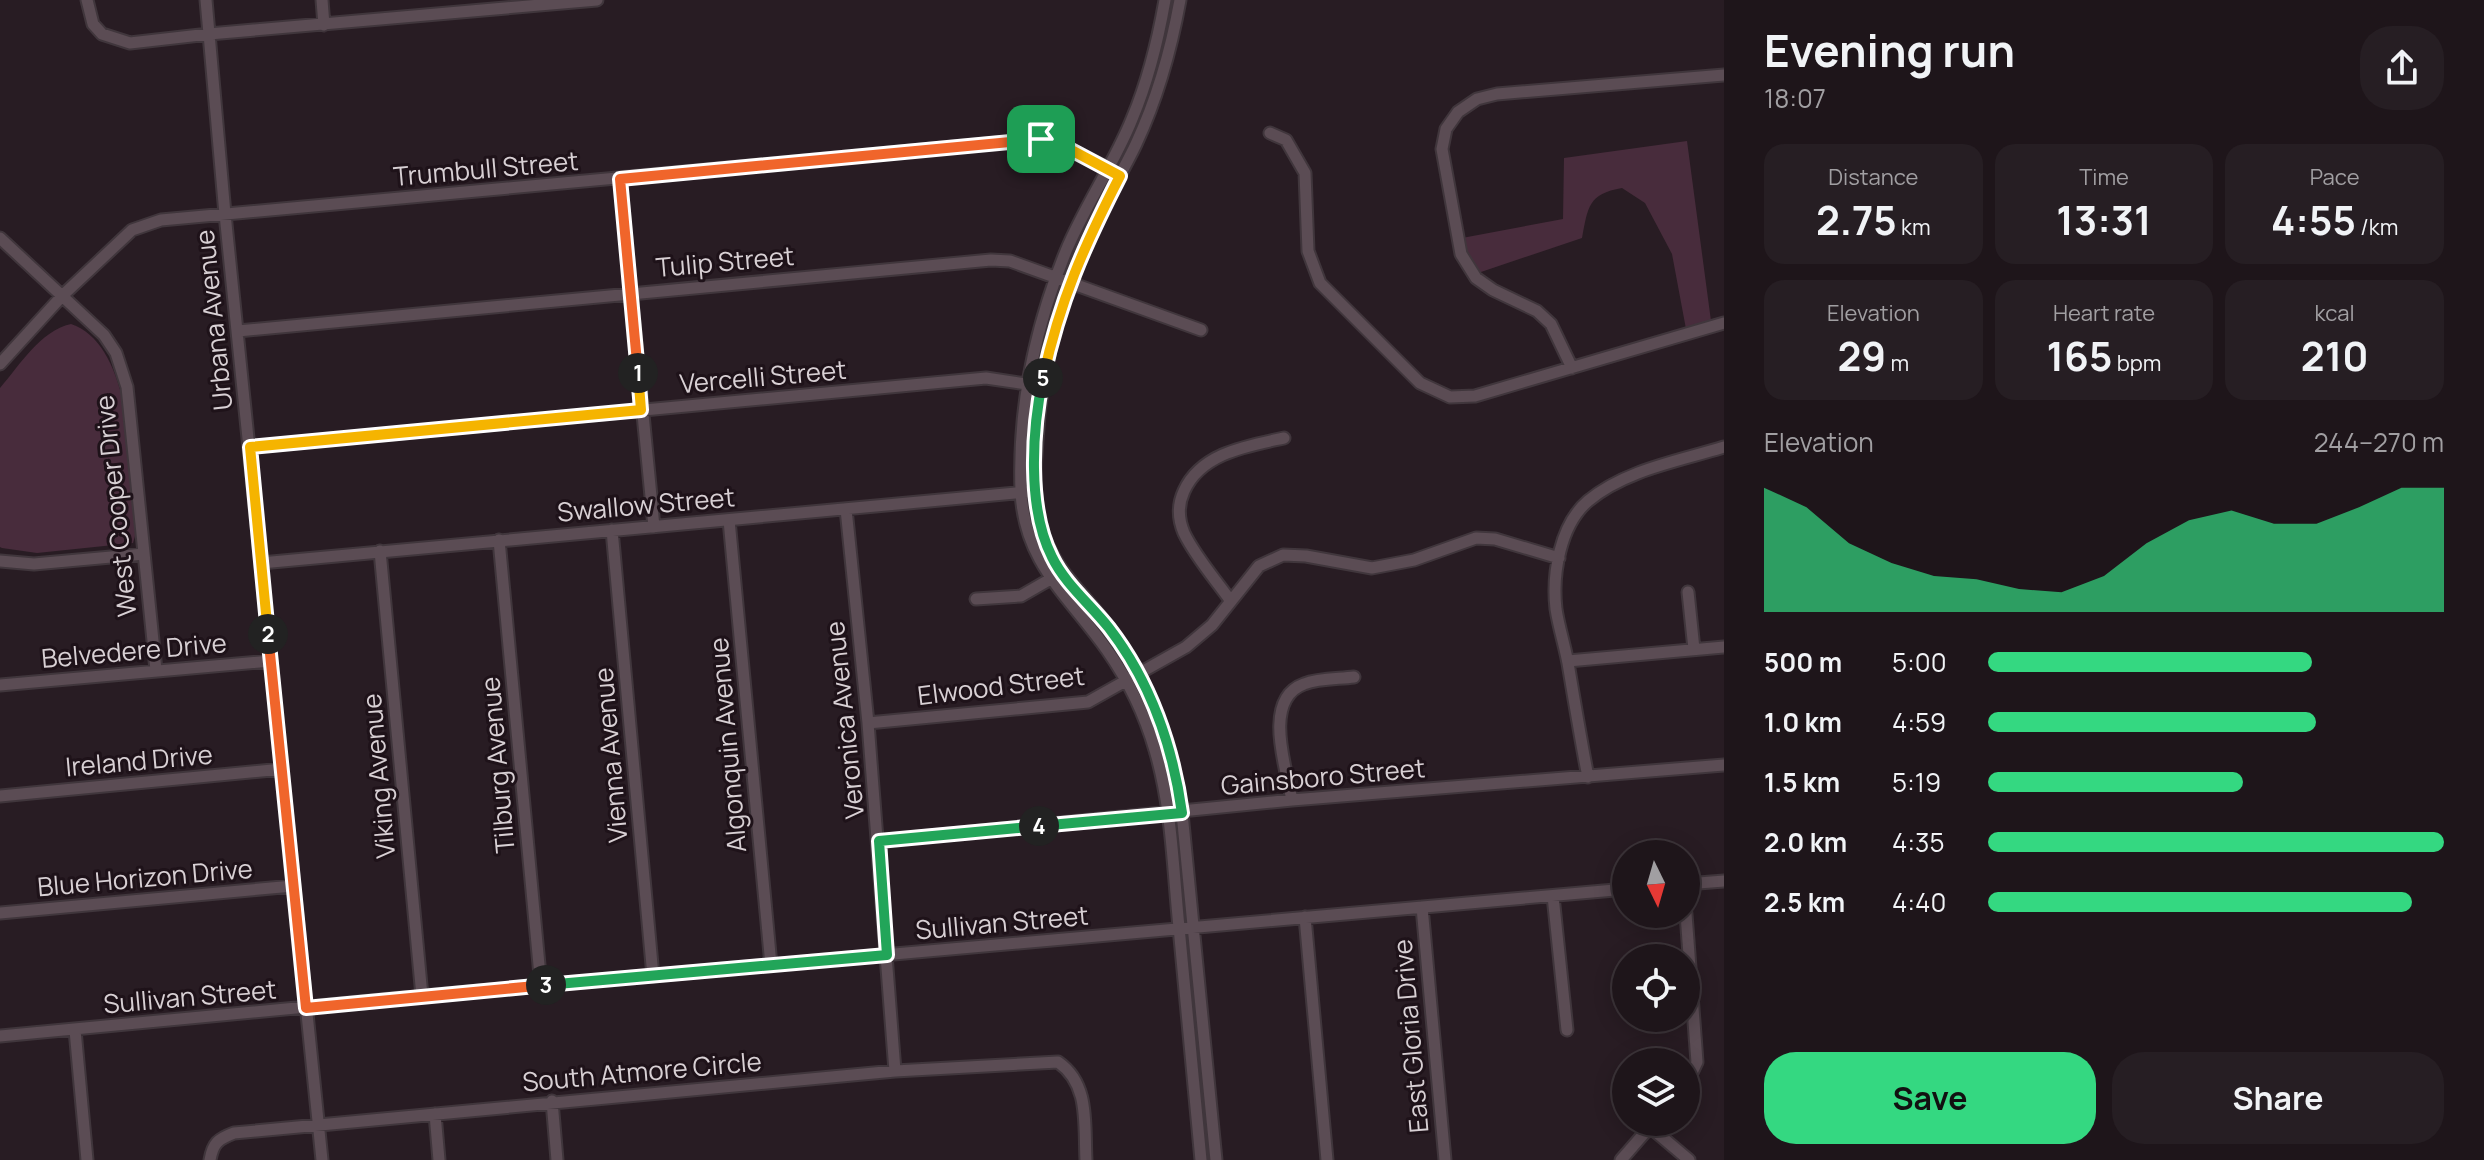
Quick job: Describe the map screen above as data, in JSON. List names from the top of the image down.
{
  "streets": {
    "street": [
      "Trumbull Street",
      "Tulip Street",
      "Urbana Avenue",
      "Vercelli Street",
      "Swallow Street",
      "West Cooper Drive",
      "Belvedere Drive",
      "Elwood Street",
      "Veronica Avenue",
      "Algonquin Avenue",
      "Vienna Avenue",
      "Ireland Drive",
      "Tilburg Avenue",
      "Viking Avenue",
      "Gainsboro Street",
      "Blue Horizon Drive",
      "Sullivan Street",
      "East Gloria Drive",
      "South Atmore Circle"
    ]
  },
  "crossings": [
    ["Trumbull Street", "Urbana Avenue"],
    ["Trumbull Street", "West Cooper Drive"],
    ["Tulip Street", "Urbana Avenue"],
    ["Urbana Avenue", "Vercelli Street"],
    ["Urbana Avenue", "Swallow Street"],
    ["Urbana Avenue", "Belvedere Drive"],
    ["Urbana Avenue", "Ireland Drive"],
    ["Urbana Avenue", "Blue Horizon Drive"],
    ["Urbana Avenue", "Sullivan Street"],
    ["Urbana Avenue", "South Atmore Circle"],
    ["Swallow Street", "Veronica Avenue"],
    ["Swallow Street", "Algonquin Avenue"],
    ["Swallow Street", "Vienna Avenue"],
    ["Swallow Street", "Tilburg Avenue"],
    ["Swallow Street", "Viking Avenue"],
    ["West Cooper Drive", "Belvedere Drive"],
    ["Elwood Street", "Veronica Avenue"],
    ["Veronica Avenue", "Gainsboro Street"],
    ["Veronica Avenue", "Sullivan Street"],
    ["Veronica Avenue", "South Atmore Circle"],
    ["Algonquin Avenue", "Sullivan Street"],
    ["Vienna Avenue", "Sullivan Street"],
    ["Tilburg Avenue", "Sullivan Street"],
    ["Viking Avenue", "Sullivan Street"],
    ["Sullivan Street", "East Gloria Drive"]
  ],
  "north": "bottom",
  "page": {
    "heading": ["Evening run", "18:07"],
    "stats": [
      ["Distance", "2.75 km"],
      ["Time", "13:31"],
      ["Pace", "4:55 /km"],
      ["Elevation", "29 m"],
      ["Heart rate", "165 bpm"],
      ["kcal", "210"]
    ],
    "pins": [
      "1",
      "5",
      "2",
      "4",
      "3"
    ],
    "chart": ["Elevation", "244–270 m"],
    "list": [
      {
        "name": "500 m",
        "note": "5:00"
      },
      {
        "name": "1.0 km",
        "note": "4:59"
      },
      {
        "name": "1.5 km",
        "note": "5:19"
      },
      {
        "name": "2.0 km",
        "note": "4:35"
      },
      {
        "name": "2.5 km",
        "note": "4:40"
      }
    ],
    "buttons": ["Save", "Share"]
  }
}
